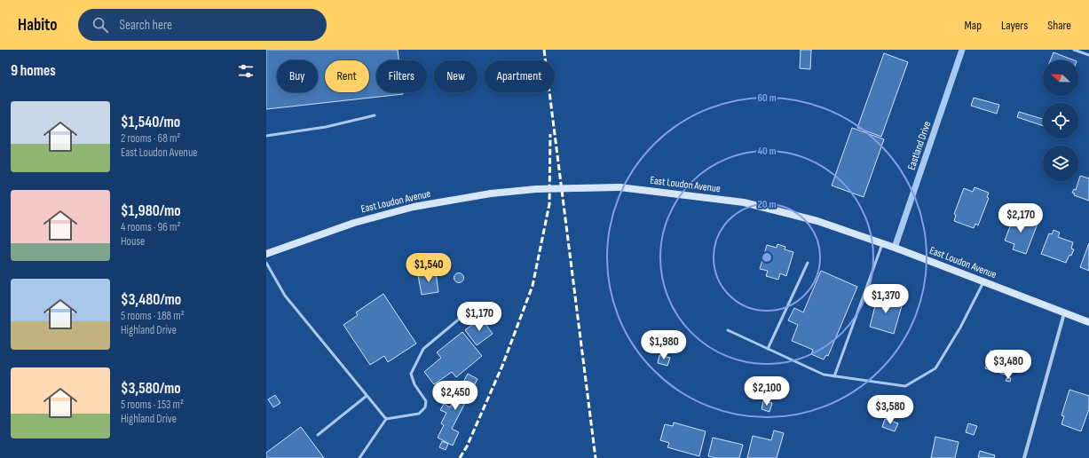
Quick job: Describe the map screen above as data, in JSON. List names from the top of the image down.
{
  "streets": {
    "main road": ["East Loudon Avenue"],
    "street": ["Eastland Drive"]
  },
  "crossings": [
    ["Eastland Drive", "East Loudon Avenue"]
  ],
  "north": "left",
  "page": {
    "header": "Habito",
    "search": "Search here",
    "nav": ["Map", "Layers", "Share"],
    "heading": "9 homes",
    "chip": [
      "Buy",
      "Rent",
      "Filters",
      "New",
      "Apartment"
    ],
    "list": [
      {
        "name": "$1,540/mo",
        "note": "2 rooms · 68 m² · East Loudon Avenue"
      },
      {
        "name": "$1,980/mo",
        "note": "4 rooms · 96 m² · House"
      },
      {
        "name": "$3,480/mo",
        "note": "5 rooms · 188 m² · Highland Drive"
      },
      {
        "name": "$3,580/mo",
        "note": "5 rooms · 153 m² · Highland Drive"
      }
    ],
    "price": [
      "$2,170",
      "$1,540",
      "$1,370",
      "$1,170",
      "$1,980",
      "$3,480",
      "$2,100",
      "$2,450",
      "$3,580"
    ]
  },
  "rings": ["60 m", "40 m", "20 m"]
}
